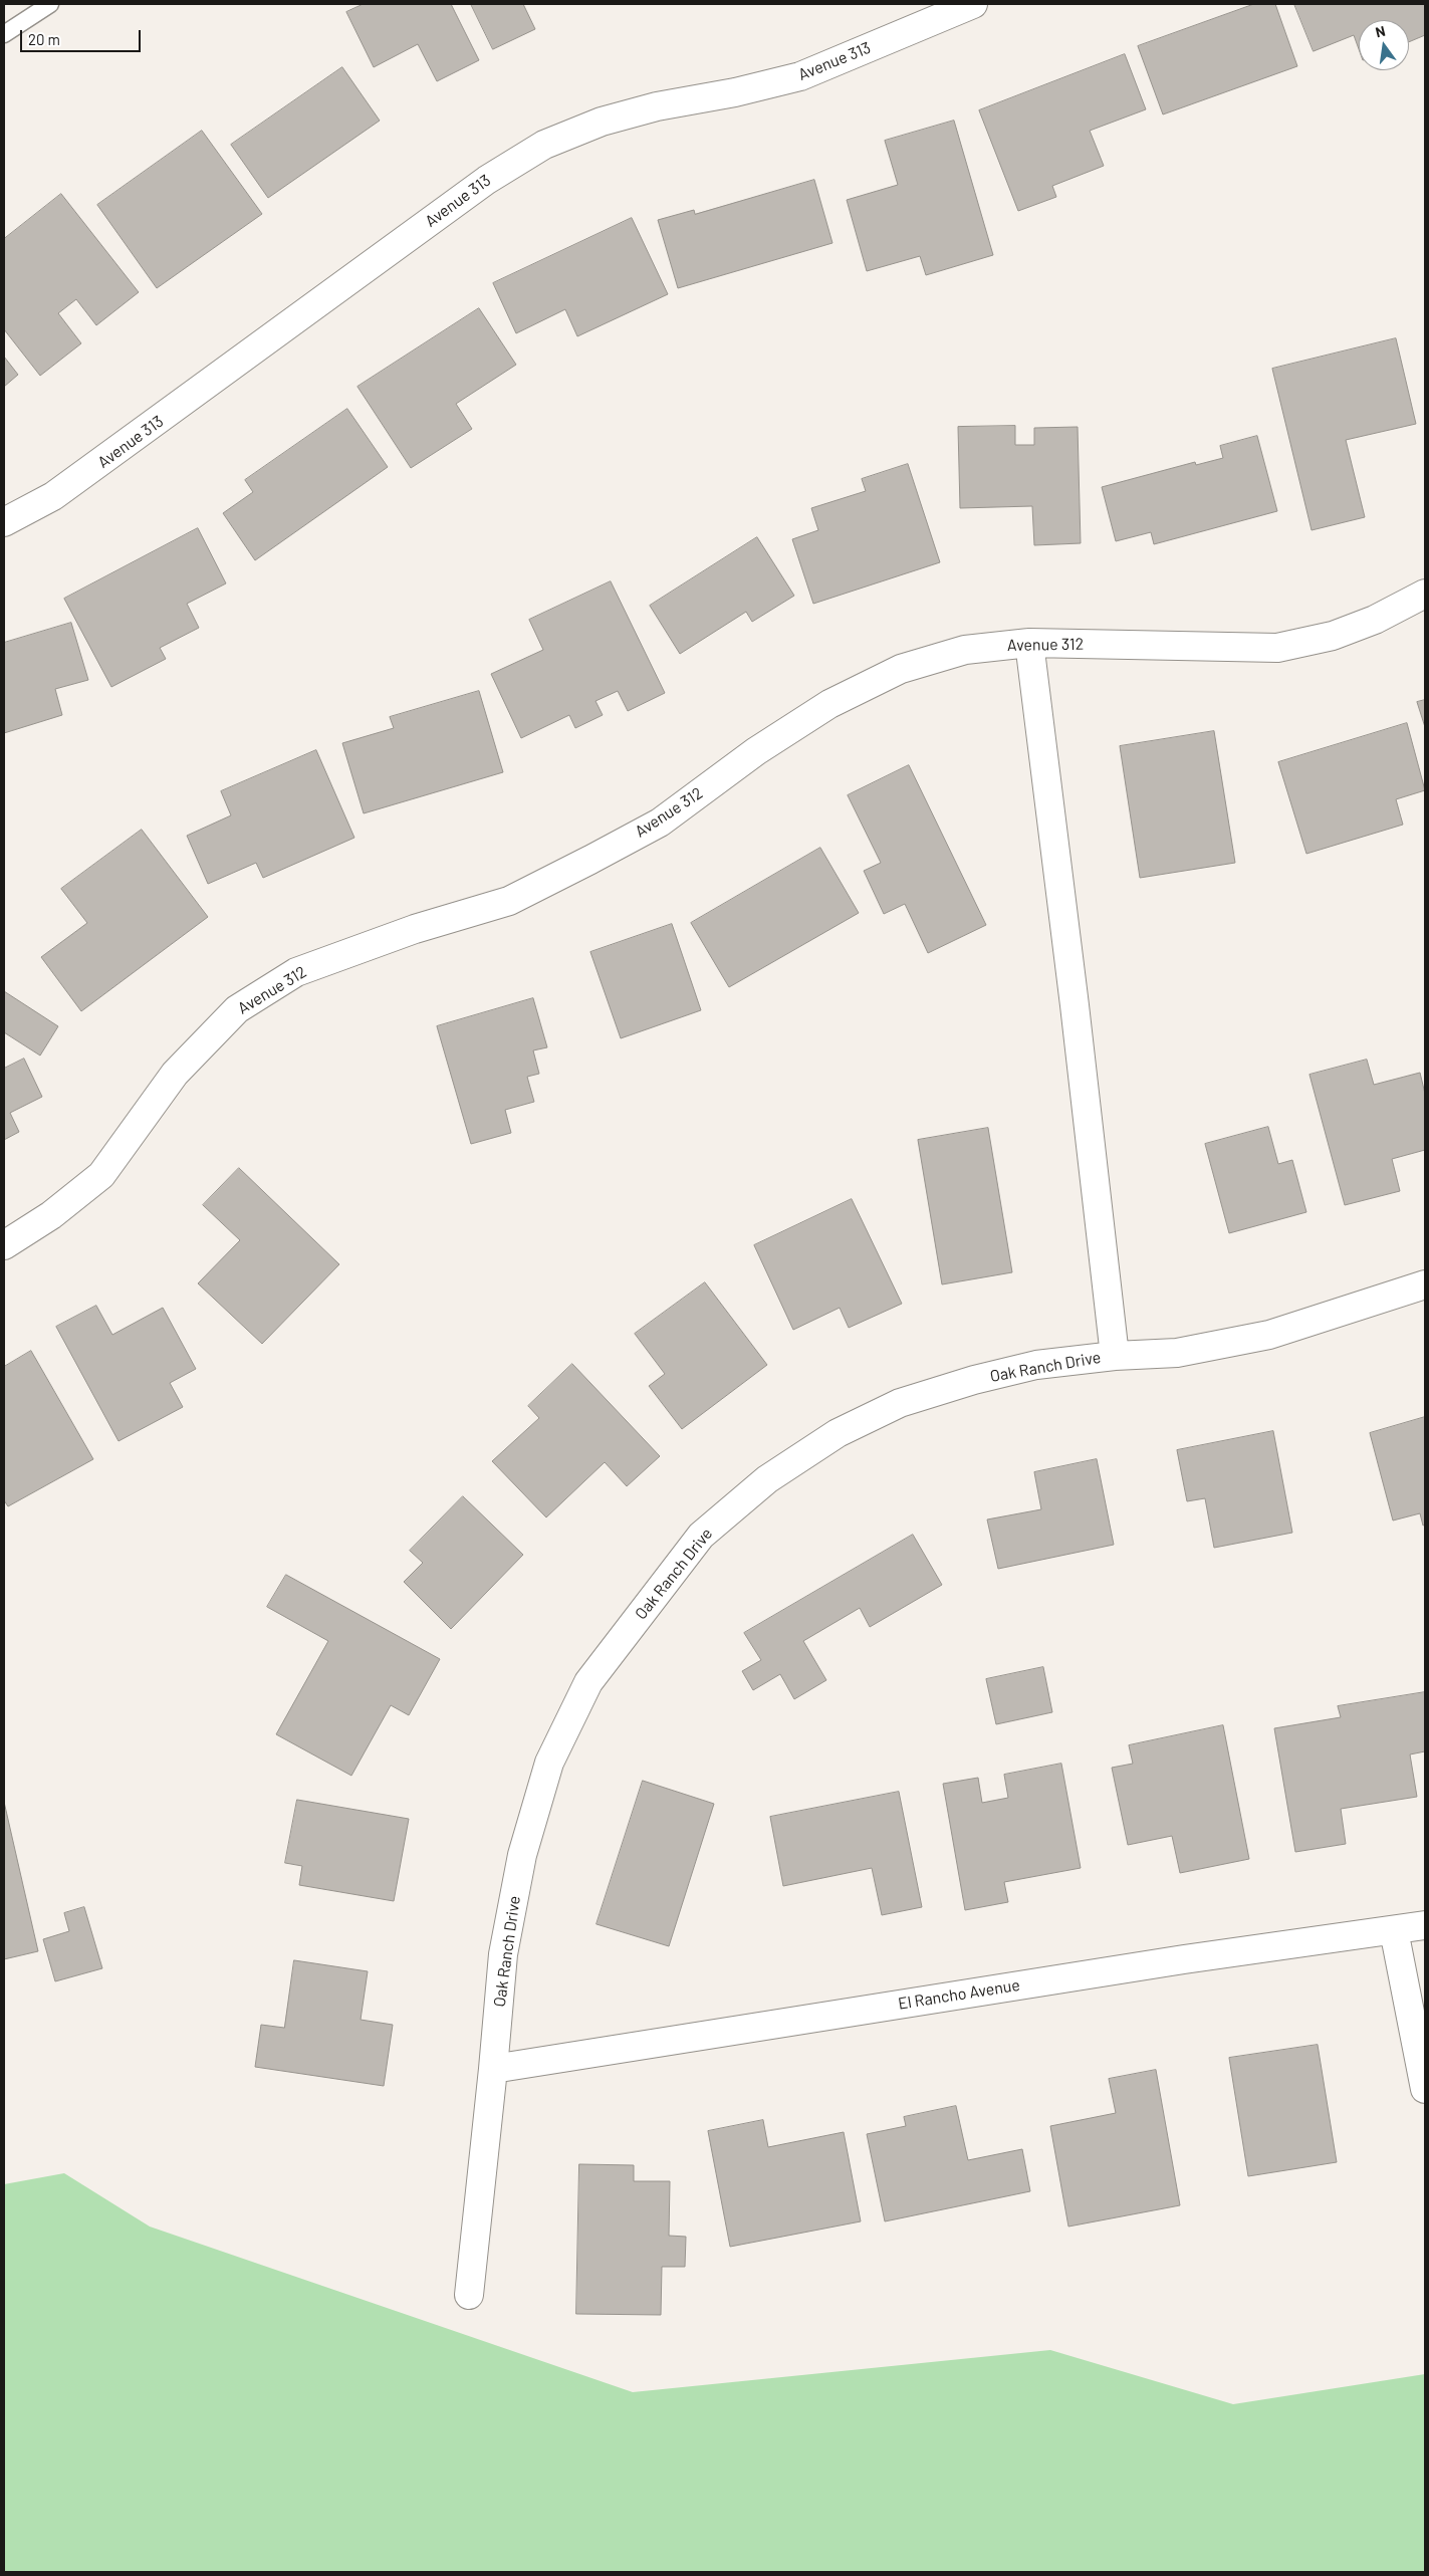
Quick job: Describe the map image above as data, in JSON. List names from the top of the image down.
{
  "streets": {
    "street": [
      "Avenue 313",
      "Avenue 312",
      "Oak Ranch Drive",
      "El Rancho Avenue"
    ]
  },
  "crossings": [
    ["Oak Ranch Drive", "El Rancho Avenue"]
  ],
  "scale_bar": "20 m",
  "north": "top"
}
